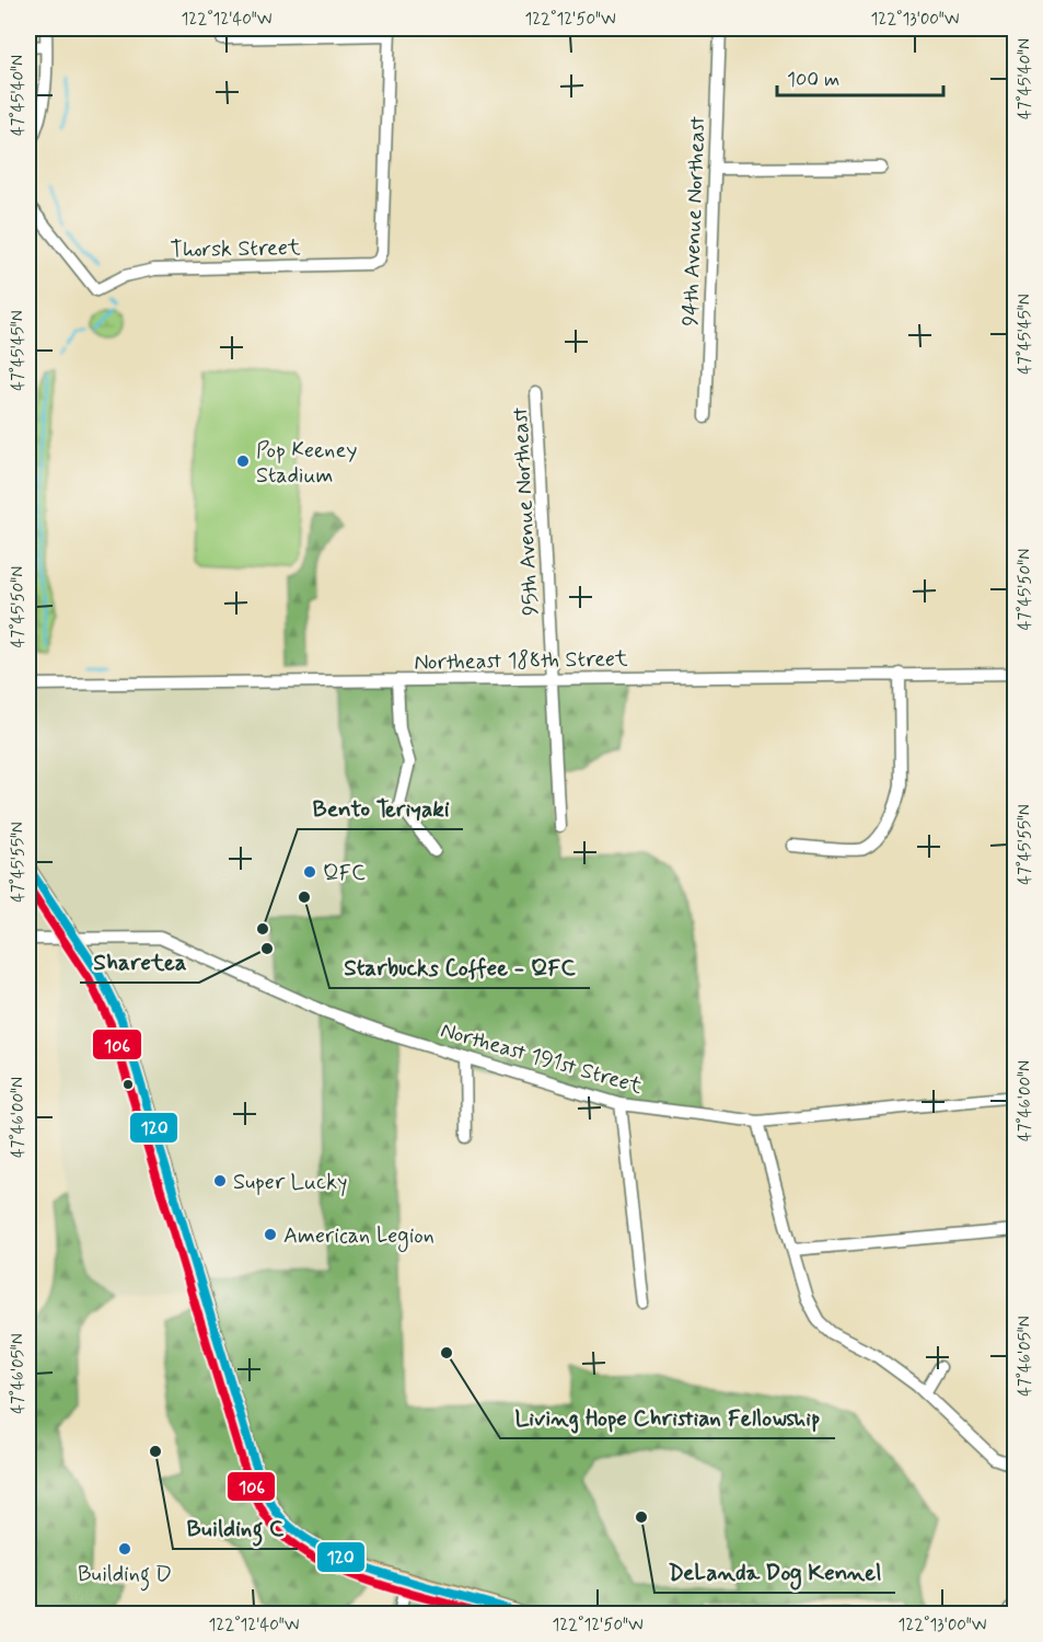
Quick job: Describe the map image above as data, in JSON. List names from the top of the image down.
{
  "streets": {
    "street": [
      "94th Avenue Northeast",
      "Thorsk Street",
      "95th Avenue Northeast",
      "Northeast 188th Street",
      "Northeast 191st Street"
    ]
  },
  "crossings": [
    ["95th Avenue Northeast", "Northeast 188th Street"]
  ],
  "places": [
    "Pop Keeney Stadium",
    "QFC",
    "Starbucks Coffee - QFC",
    "Bento Teriyaki",
    "Sharetea",
    "Super Lucky",
    "American Legion",
    "Living Hope Christian Fellowship",
    "Building C",
    "DeLanda Dog Kennel",
    "Building D"
  ],
  "lines": ["transit line 120", "transit line 106"],
  "scale_bar": "100 m",
  "coordinates": [
    "122°12'40\"W",
    "122°12'50\"W",
    "122°13'00\"W",
    "47°45'40\"N",
    "47°45'45\"N",
    "47°45'50\"N",
    "47°45'55\"N",
    "47°46'00\"N",
    "47°46'05\"N"
  ]
}
